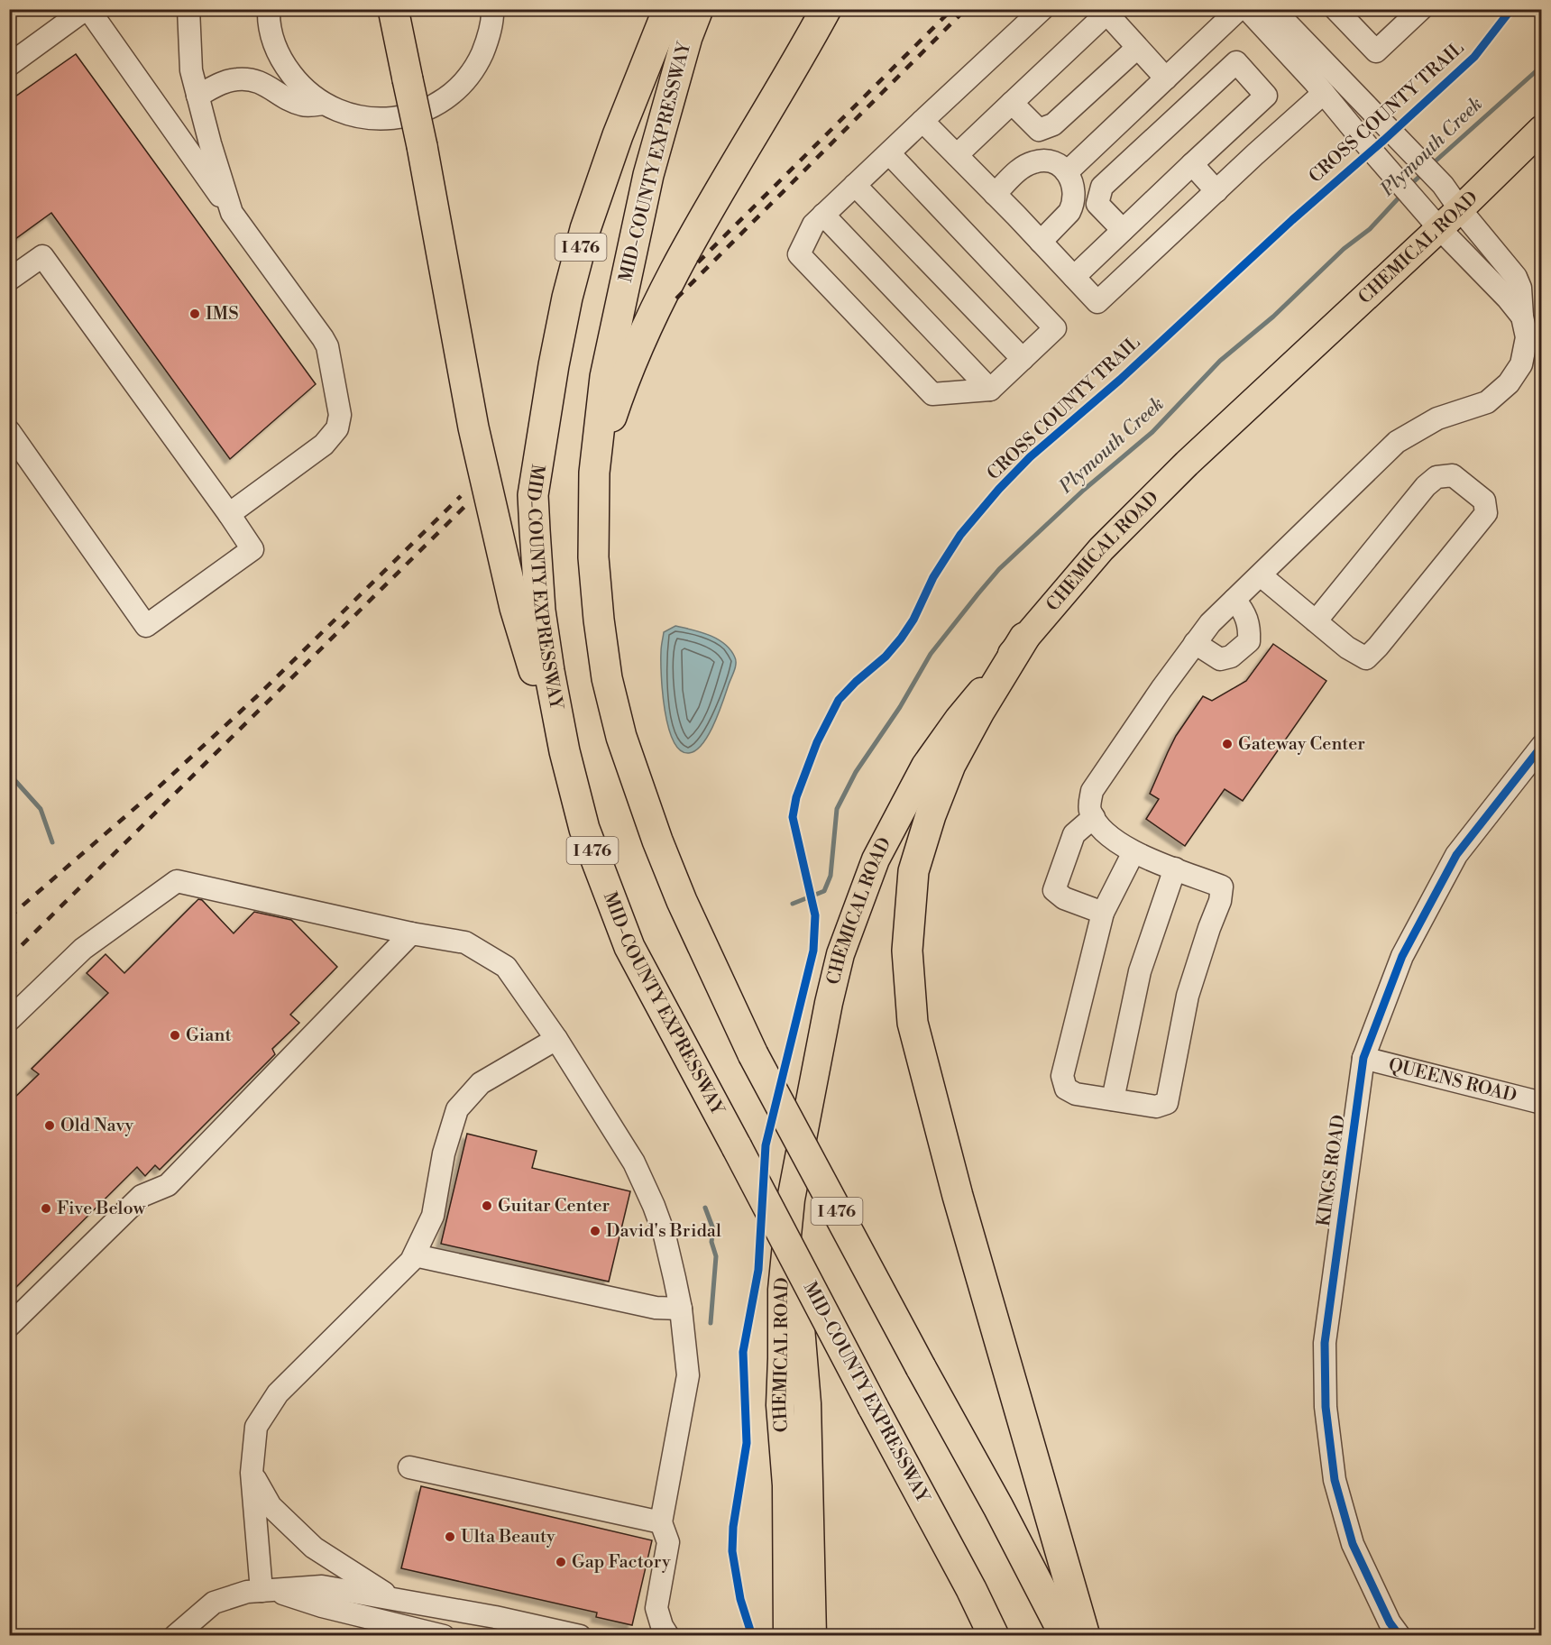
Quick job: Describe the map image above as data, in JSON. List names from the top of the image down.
{
  "streets": {
    "highway": ["MID-COUNTY EXPRESSWAY", "I 476"],
    "main road": ["CHEMICAL ROAD"],
    "street": ["QUEENS ROAD", "KINGS ROAD"],
    "cycle path": ["CROSS COUNTY TRAIL"]
  },
  "crossings": [
    ["QUEENS ROAD", "KINGS ROAD"]
  ],
  "water": ["Plymouth Creek"],
  "places": [
    "IMS",
    "Gateway Center",
    "Giant",
    "Old Navy",
    "Guitar Center",
    "Five Below",
    "David's Bridal",
    "Ulta Beauty",
    "Gap Factory"
  ]
}
